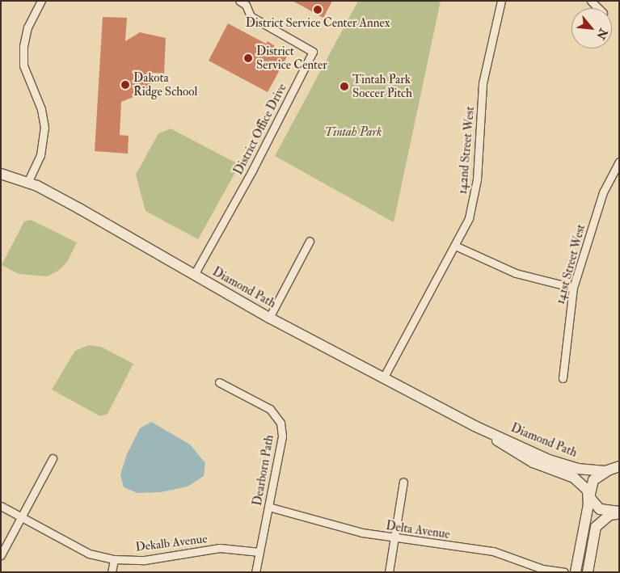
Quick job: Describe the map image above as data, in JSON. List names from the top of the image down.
{
  "streets": {
    "street": [
      "District Office Drive",
      "142nd Street West",
      "141st Street West",
      "Diamond Path",
      "Dearborn Path",
      "Delta Avenue",
      "Dekalb Avenue"
    ]
  },
  "crossings": [
    ["District Office Drive", "Diamond Path"],
    ["142nd Street West", "Diamond Path"],
    ["Dearborn Path", "Delta Avenue"],
    ["Dearborn Path", "Dekalb Avenue"]
  ],
  "parks": ["Tintah Park"],
  "places": [
    "District Service Center Annex",
    "District Service Center",
    "Dakota Ridge School",
    "Tintah Park Soccer Pitch"
  ],
  "north": "bottom right"
}
